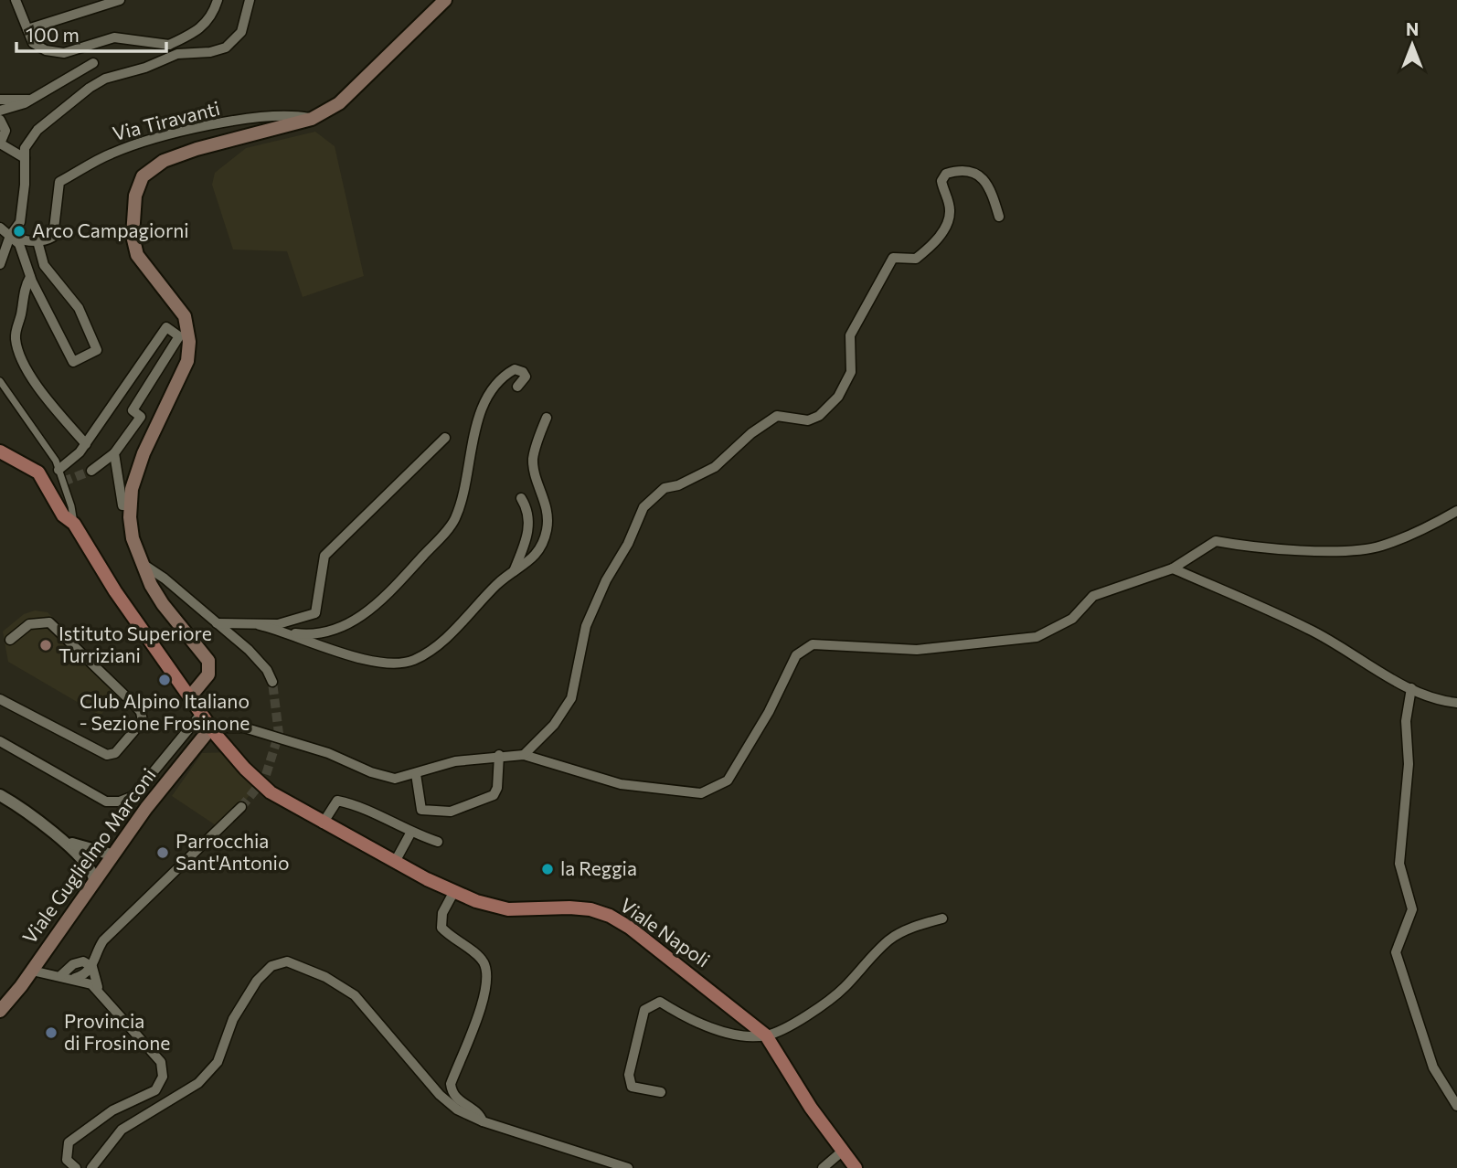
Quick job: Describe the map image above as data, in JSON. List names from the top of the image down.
{
  "streets": {
    "main road": ["Viale Guglielmo Marconi", "Viale Napoli"],
    "street": ["Via Tiravanti"]
  },
  "crossings": [
    ["Viale Guglielmo Marconi", "Viale Napoli"]
  ],
  "places": [
    "Arco Campagiorni",
    "Istituto Superiore Turriziani",
    "Club Alpino Italiano - Sezione Frosinone",
    "Parrocchia Sant'Antonio",
    "la Reggia",
    "Provincia di Frosinone"
  ],
  "scale_bar": "100 m",
  "north": "top"
}
